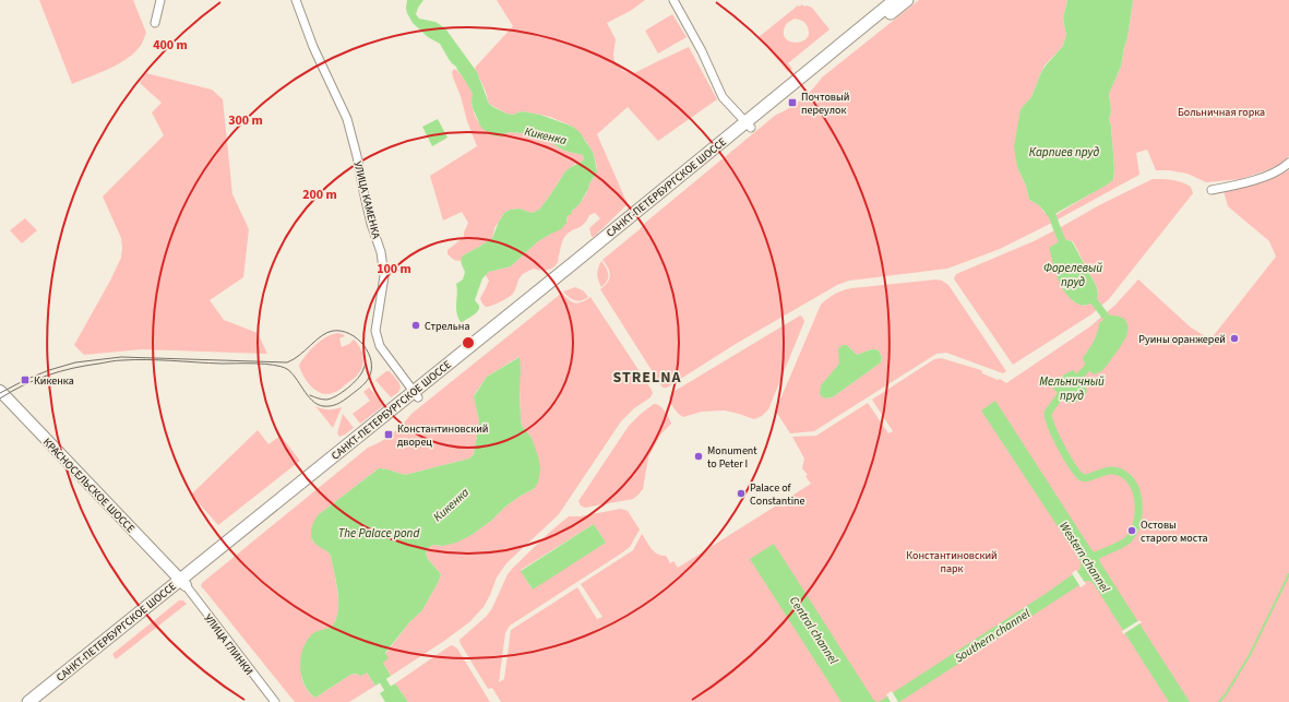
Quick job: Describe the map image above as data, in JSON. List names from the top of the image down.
{
  "streets": {
    "main road": ["САНКТ-ПЕТЕРБУРГСКОЕ ШОССЕ", "КРАСНОСЕЛЬСКОЕ ШОССЕ"],
    "street": ["УЛИЦА КАМЕНКА", "УЛИЦА ГЛИНКИ"]
  },
  "crossings": [
    ["САНКТ-ПЕТЕРБУРГСКОЕ ШОССЕ", "УЛИЦА КАМЕНКА"],
    ["САНКТ-ПЕТЕРБУРГСКОЕ ШОССЕ", "КРАСНОСЕЛЬСКОЕ ШОССЕ"],
    ["САНКТ-ПЕТЕРБУРГСКОЕ ШОССЕ", "УЛИЦА ГЛИНКИ"],
    ["КРАСНОСЕЛЬСКОЕ ШОССЕ", "УЛИЦА ГЛИНКИ"]
  ],
  "districts": ["STRELNA"],
  "water": [
    "Кикенка",
    "Карпиев пруд",
    "Форелевый пруд",
    "Мельничный пруд",
    "The Palace pond",
    "Western channel",
    "Central channel",
    "Southern channel"
  ],
  "parks": ["Больничная горка", "Константиновский парк"],
  "places": {
    "transit": ["Почтовый переулок", "Кикенка", "Константиновский дворец"],
    "other": [
      "Стрельна",
      "Руины оранжерей",
      "Monument to Peter I",
      "Palace of Constantine",
      "Остовы старого моста"
    ]
  },
  "rings": [
    "400 m",
    "300 m",
    "200 m",
    "100 m"
  ]
}
